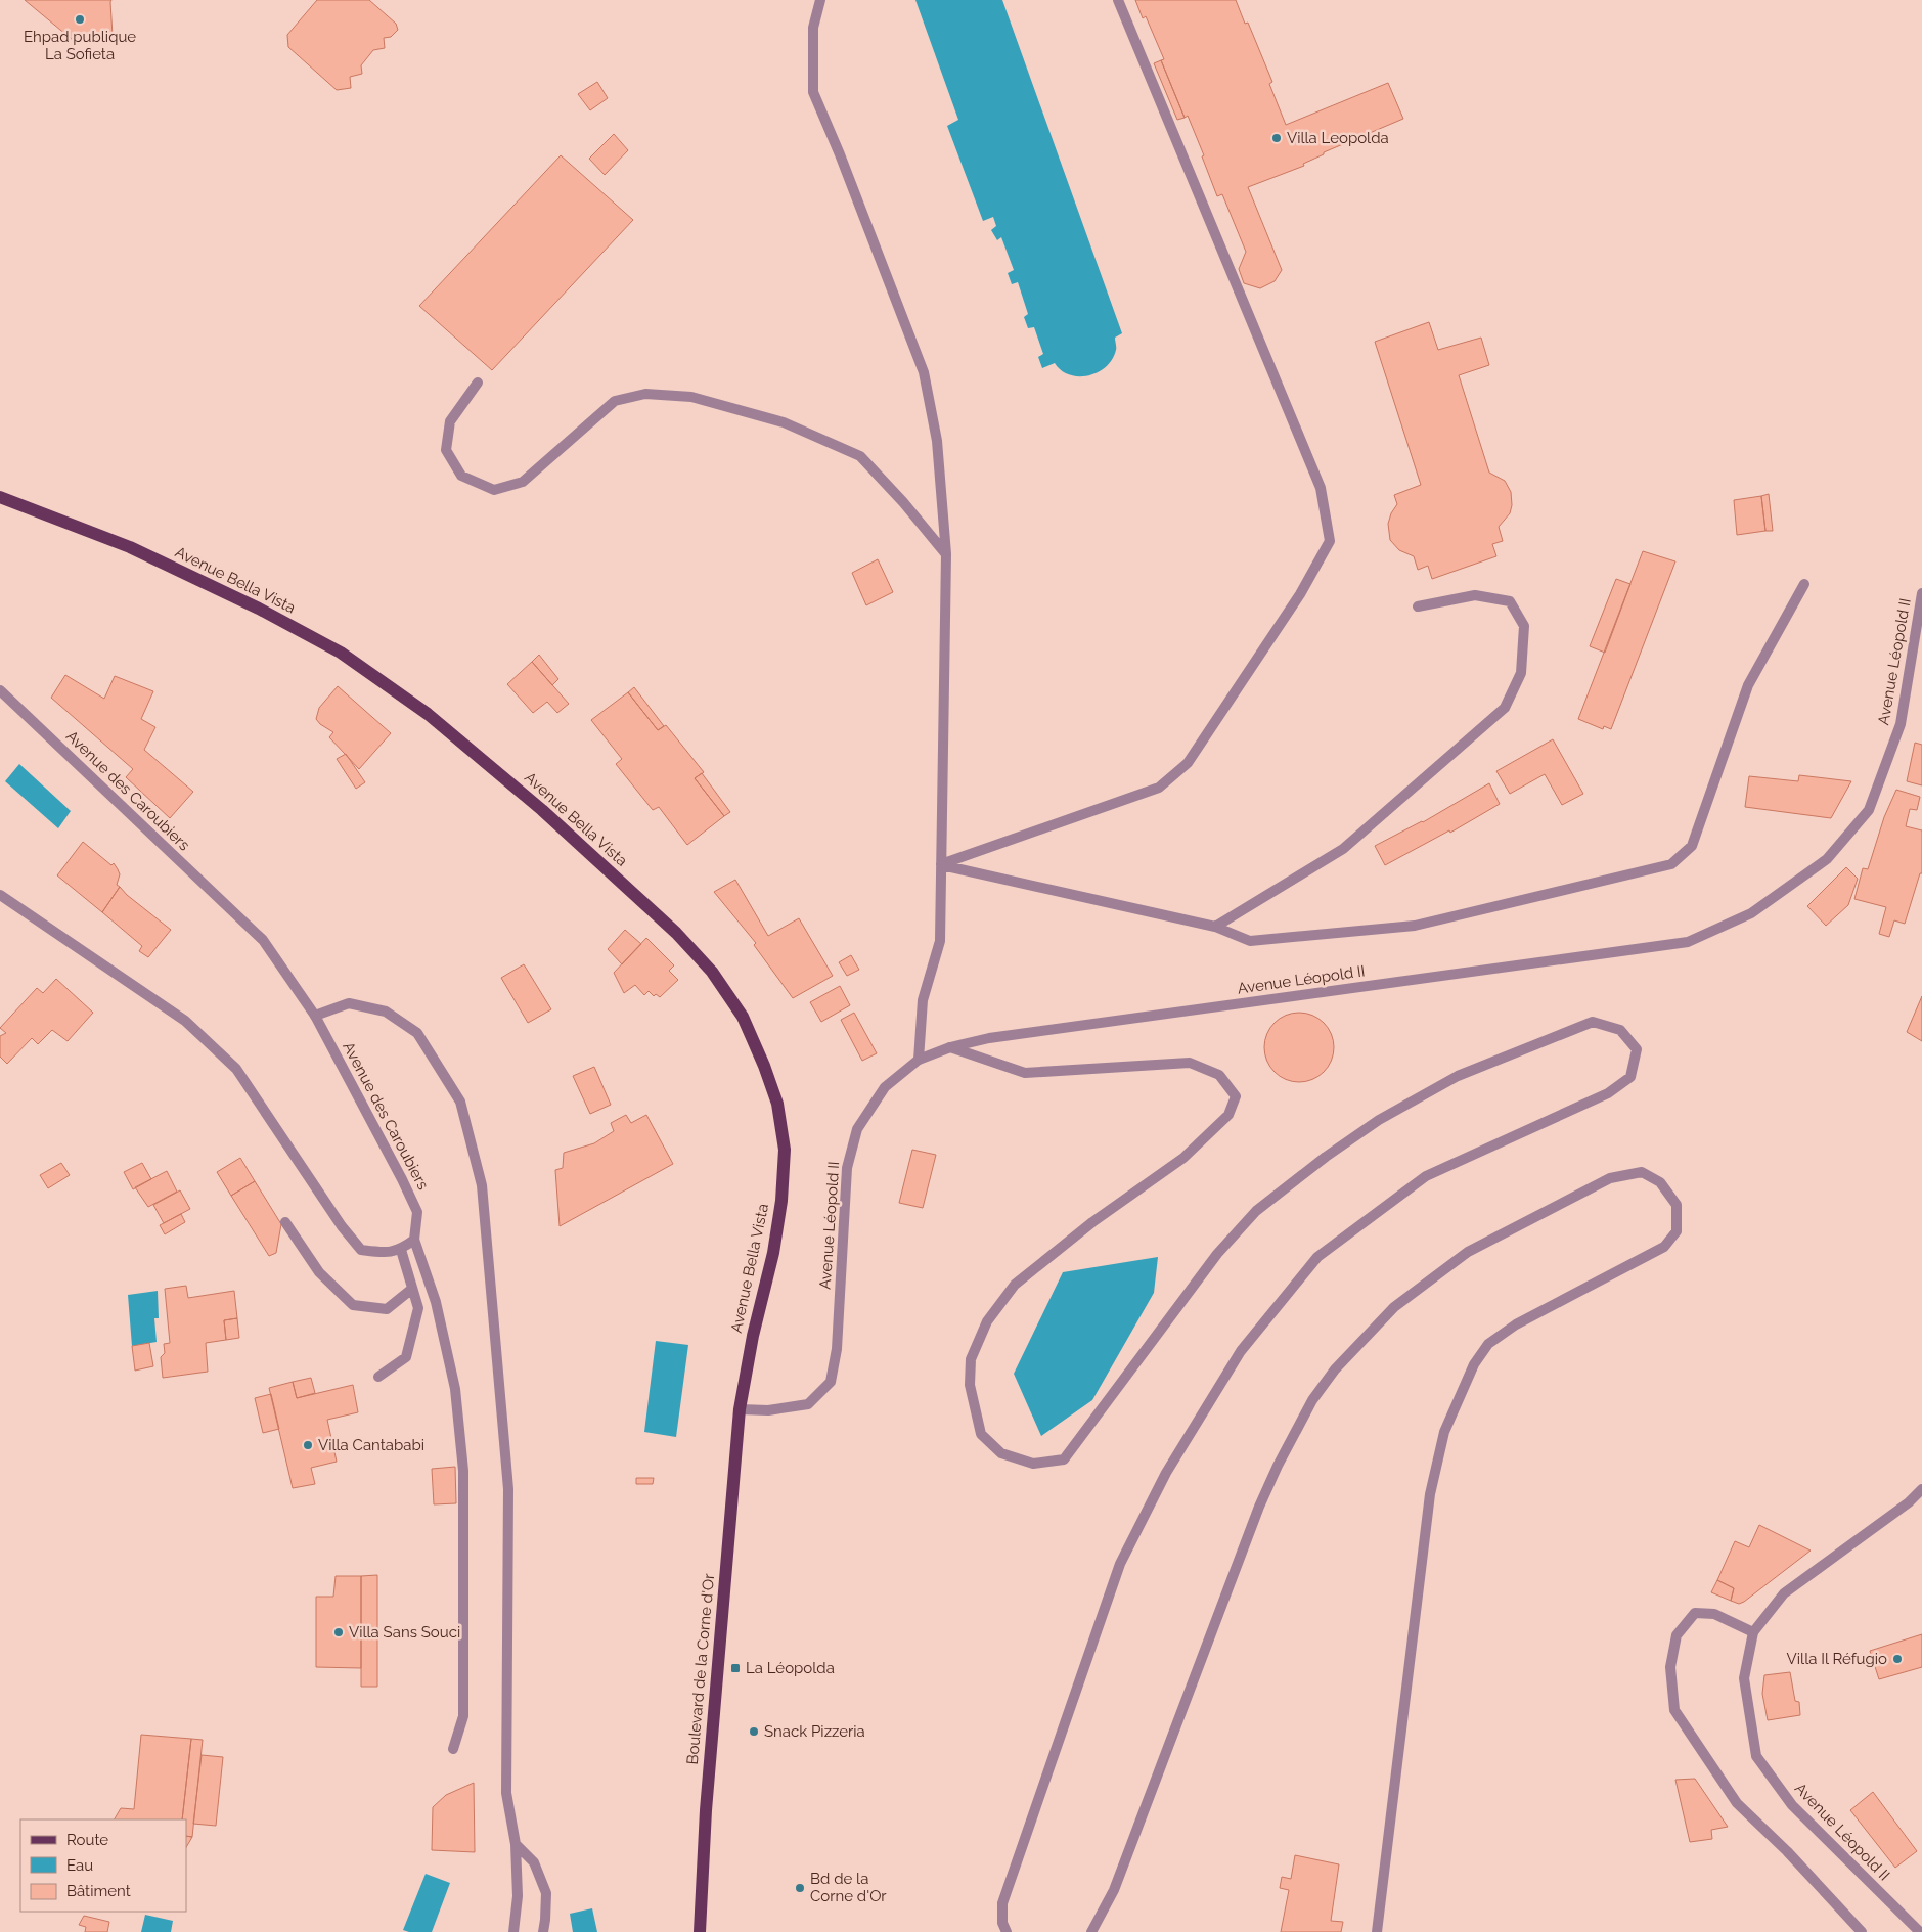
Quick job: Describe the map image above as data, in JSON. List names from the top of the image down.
{
  "streets": {
    "main road": ["Avenue Bella Vista", "Boulevard de la Corne d'Or"],
    "street": ["Avenue Léopold II", "Avenue des Caroubiers"]
  },
  "crossings": [
    ["Avenue Bella Vista", "Avenue Léopold II"],
    ["Avenue Bella Vista", "Boulevard de la Corne d'Or"],
    ["Avenue Léopold II", "Boulevard de la Corne d'Or"]
  ],
  "places": {
    "other": [
      "Ehpad publique La Sofieta",
      "Villa Leopolda",
      "Villa Cantababi",
      "Villa Sans Souci",
      "Villa Il Réfugio",
      "Snack Pizzeria",
      "Bd de la Corne d'Or"
    ],
    "transit": ["La Léopolda"]
  },
  "legend": ["Route", "Eau", "Bâtiment"]
}
